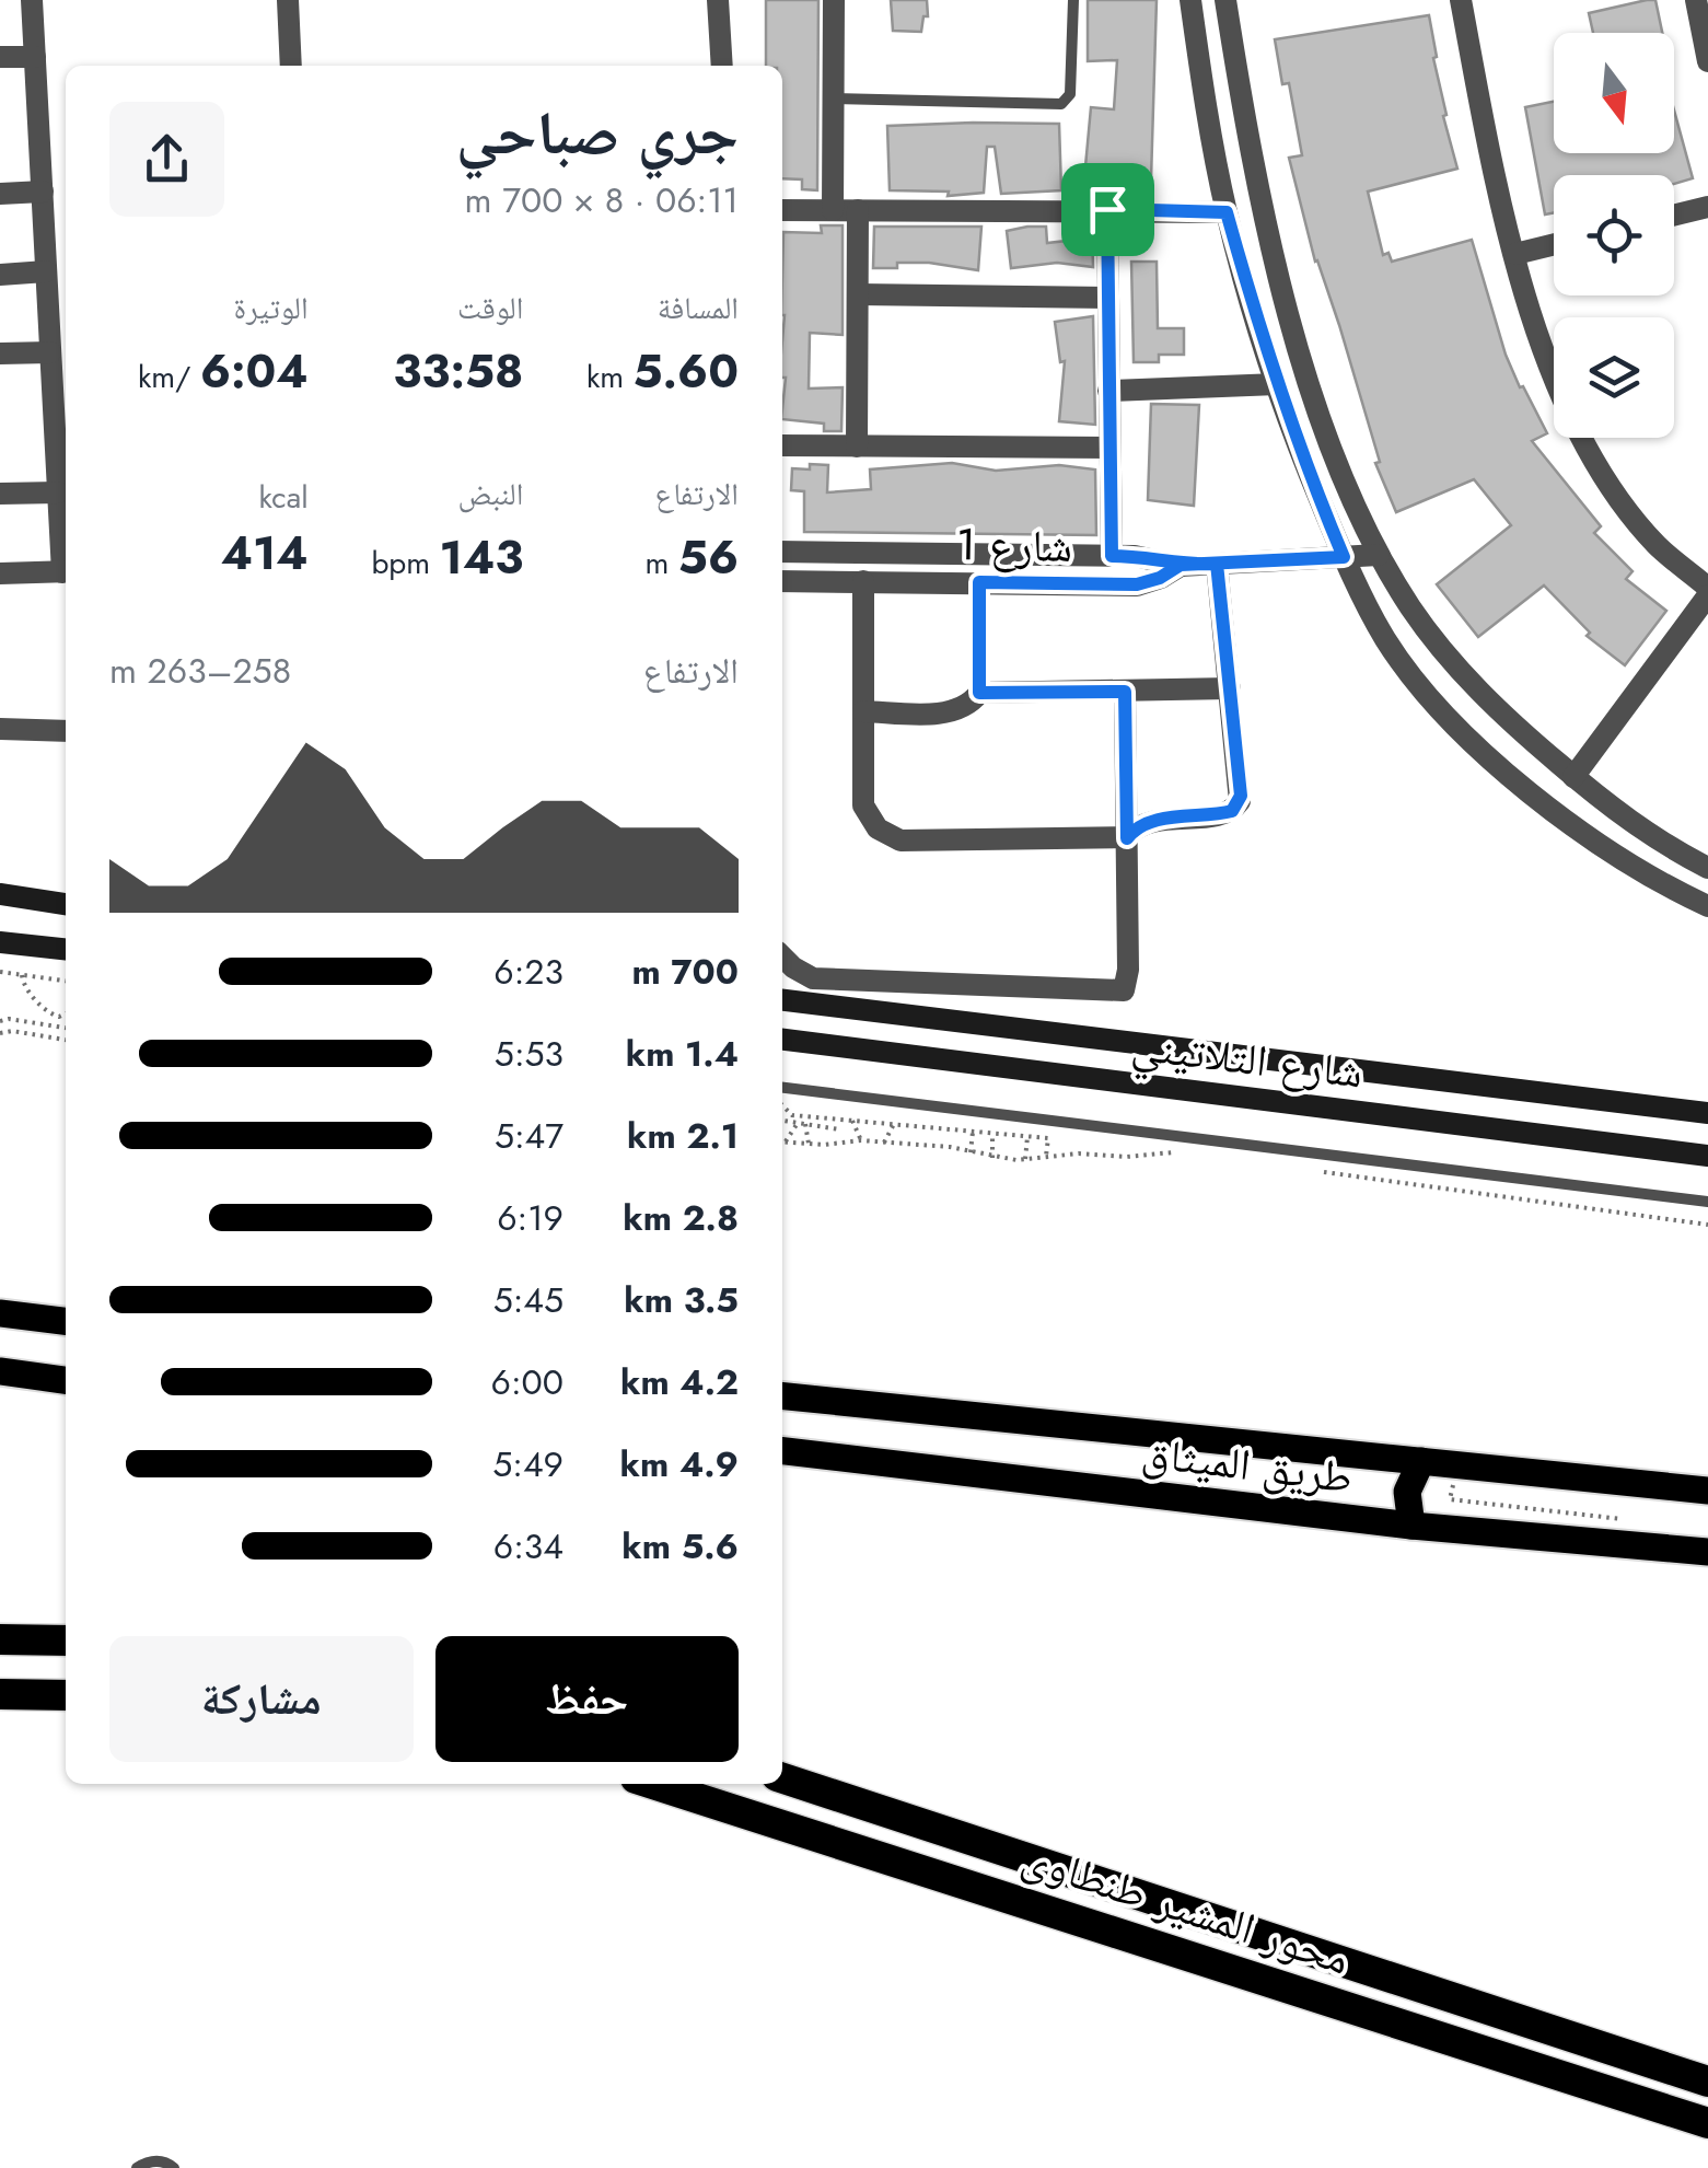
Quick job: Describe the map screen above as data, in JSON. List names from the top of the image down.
{
  "streets": {
    "highway": ["محور المشير طنطاوى"],
    "main road": ["شارع التلاتيني", "طريق الميثاق"],
    "street": ["شارع 1"]
  },
  "north": "bottom",
  "page": {
    "heading": ["جري صباحي", "06:11 · 8 × 700 m"],
    "stats": [
      ["المسافة", "5.60 km"],
      ["الوقت", "33:58"],
      ["الوتيرة", "6:04 /km"],
      ["الارتفاع", "56 m"],
      ["النبض", "143 bpm"],
      ["kcal", "414"]
    ],
    "chart": ["الارتفاع", "258–263 m"],
    "list": [
      {
        "name": "700 m",
        "note": "6:23"
      },
      {
        "name": "1.4 km",
        "note": "5:53"
      },
      {
        "name": "2.1 km",
        "note": "5:47"
      },
      {
        "name": "2.8 km",
        "note": "6:19"
      },
      {
        "name": "3.5 km",
        "note": "5:45"
      },
      {
        "name": "4.2 km",
        "note": "6:00"
      },
      {
        "name": "4.9 km",
        "note": "5:49"
      },
      {
        "name": "5.6 km",
        "note": "6:34"
      }
    ],
    "buttons": ["حفظ", "مشاركة"]
  }
}
